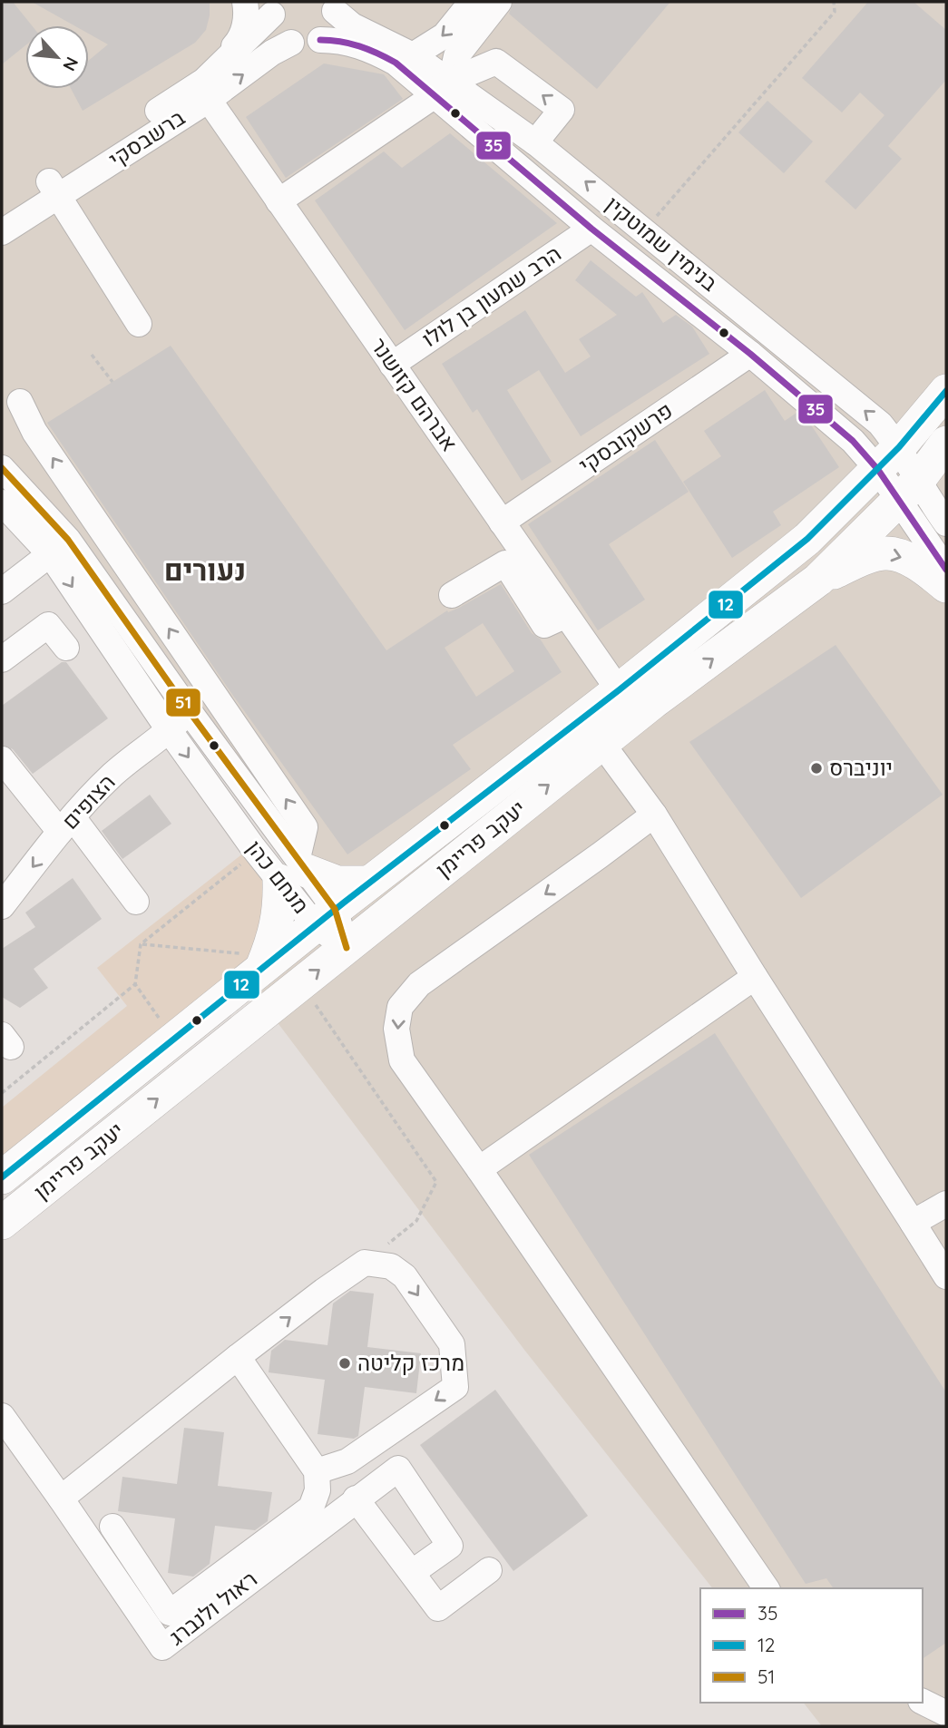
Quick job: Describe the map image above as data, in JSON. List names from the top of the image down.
{
  "streets": {
    "main road": ["יעקב פריימן"],
    "street": [
      "ברשבסקי",
      "בנימין שמוטקין",
      "הרב שמעון בן לולו",
      "אברהם קזושנר",
      "פרשקובסקי",
      "הצופים",
      "מנחם כהן",
      "ראול ולנברג"
    ]
  },
  "crossings": [
    ["ברשבסקי", "בנימין שמוטקין"],
    ["ברשבסקי", "אברהם קזושנר"],
    ["בנימין שמוטקין", "הרב שמעון בן לולו"],
    ["בנימין שמוטקין", "פרשקובסקי"],
    ["בנימין שמוטקין", "יעקב פריימן"],
    ["הרב שמעון בן לולו", "אברהם קזושנר"],
    ["אברהם קזושנר", "פרשקובסקי"],
    ["אברהם קזושנר", "יעקב פריימן"],
    ["הצופים", "מנחם כהן"],
    ["יעקב פריימן", "מנחם כהן"]
  ],
  "one_way": ["הצופים"],
  "districts": ["נעורים"],
  "places": ["יוניברס", "מרכז קליטה"],
  "lines": ["transit line 35", "transit line 12", "transit line 51"],
  "legend": ["35", "12", "51"],
  "north": "bottom right"
}
